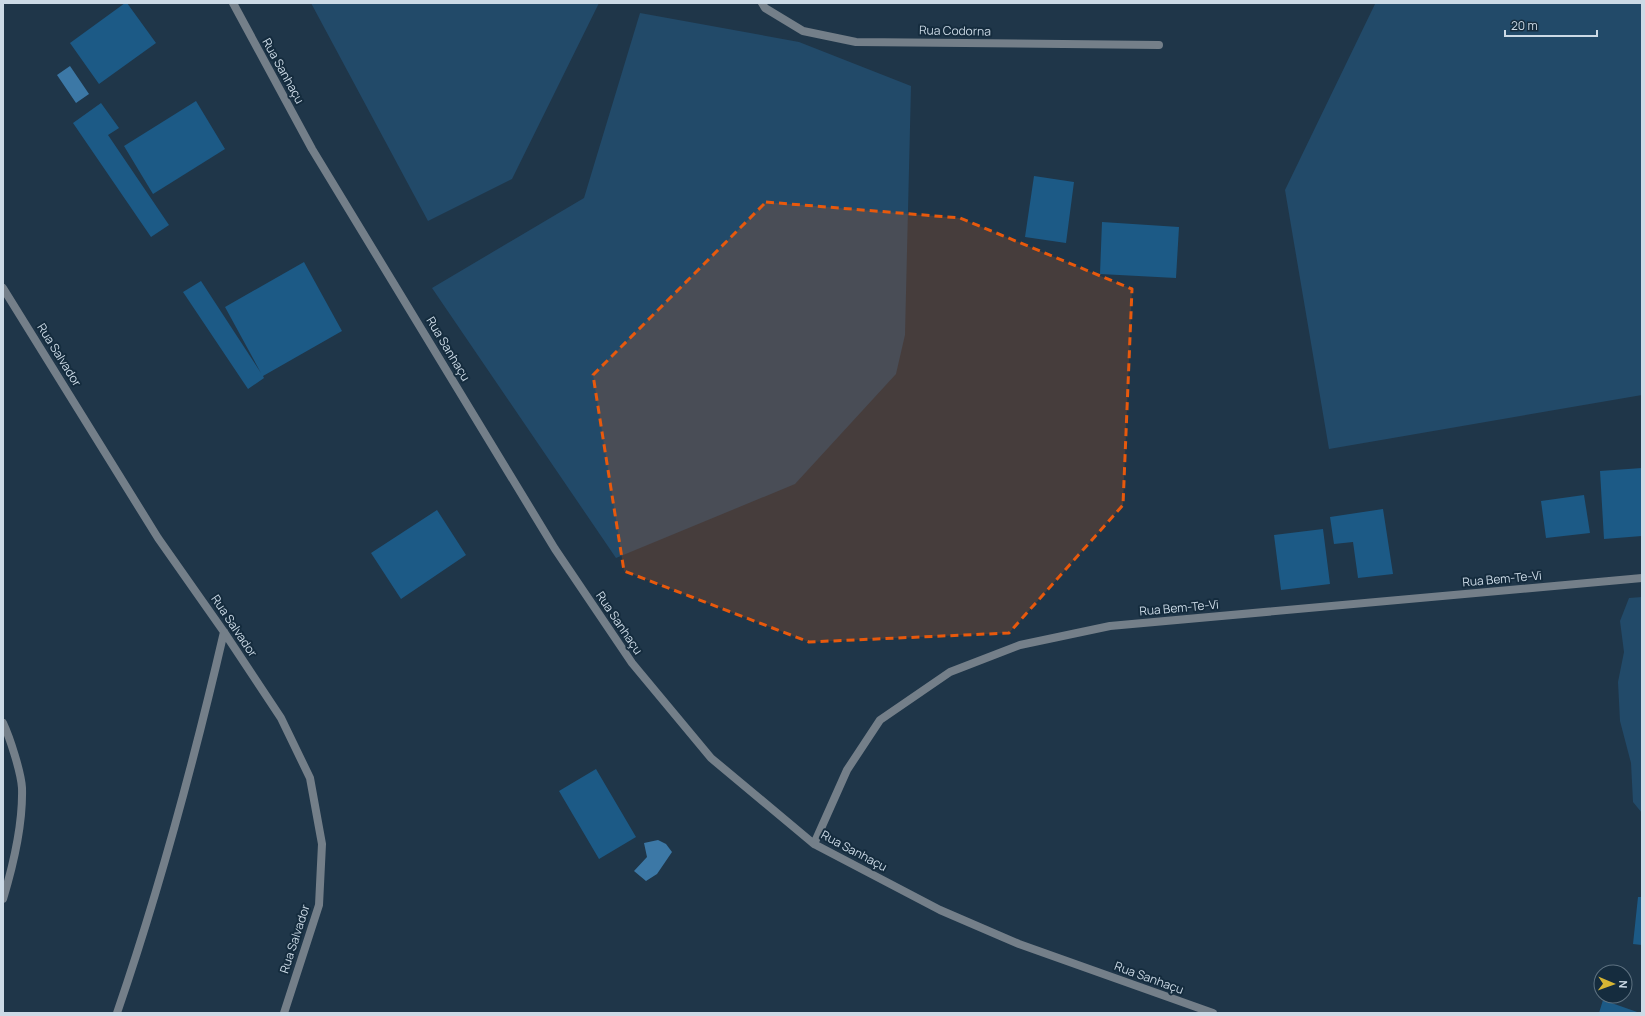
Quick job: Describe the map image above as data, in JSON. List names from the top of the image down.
{
  "streets": {
    "street": [
      "Rua Codorna",
      "Rua Sanhaçu",
      "Rua Salvador",
      "Rua Bem-Te-Vi"
    ]
  },
  "crossings": [
    ["Rua Sanhaçu", "Rua Bem-Te-Vi"]
  ],
  "scale_bar": "20 m",
  "north": "right"
}
